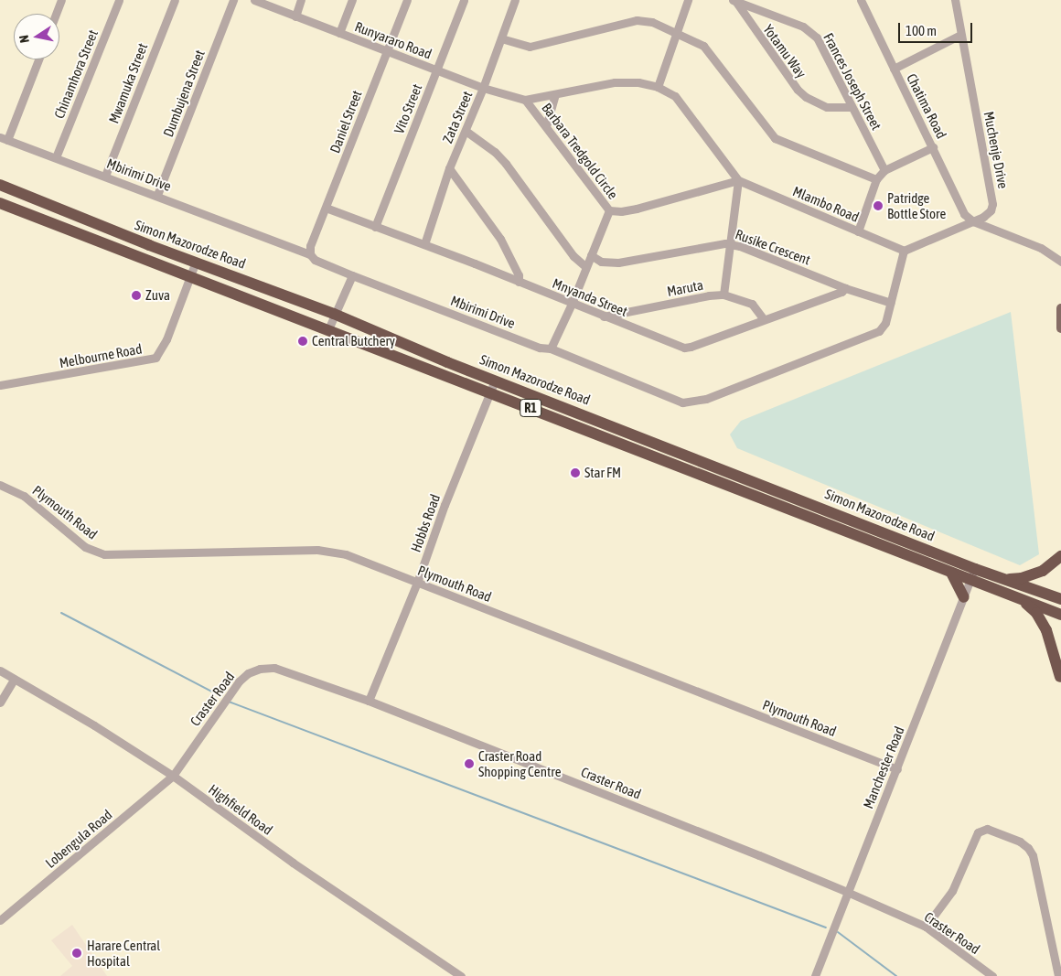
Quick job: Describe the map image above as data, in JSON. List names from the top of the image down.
{
  "streets": {
    "highway": ["Simon Mazorodze Road", "R1"],
    "street": [
      "Runyararo Road",
      "Yotamu Way",
      "Chinamhora Street",
      "Frances Joseph Street",
      "Mwamuka Street",
      "Dumbujena Street",
      "Chatima Road",
      "Vito Street",
      "Zata Street",
      "Daniel Street",
      "Muchenje Drive",
      "Barbara Tredgold Circle",
      "Mbirimi Drive",
      "Mlambo Road",
      "Rusike Crescent",
      "Maruta",
      "Mnyanda Street",
      "Melbourne Road",
      "Plymouth Road",
      "Hobbs Road",
      "Craster Road",
      "Manchester Road",
      "Highfield Road",
      "Lobengula Road"
    ]
  },
  "crossings": [
    ["Runyararo Road", "Vito Street"],
    ["Runyararo Road", "Zata Street"],
    ["Runyararo Road", "Daniel Street"],
    ["Runyararo Road", "Barbara Tredgold Circle"],
    ["Yotamu Way", "Frances Joseph Street"],
    ["Chinamhora Street", "Mbirimi Drive"],
    ["Mwamuka Street", "Mbirimi Drive"],
    ["Dumbujena Street", "Mbirimi Drive"],
    ["Chatima Road", "Muchenje Drive"],
    ["Vito Street", "Mnyanda Street"],
    ["Zata Street", "Mnyanda Street"],
    ["Daniel Street", "Mbirimi Drive"],
    ["Daniel Street", "Mnyanda Street"],
    ["Muchenje Drive", "Mbirimi Drive"],
    ["Muchenje Drive", "Mlambo Road"],
    ["Barbara Tredgold Circle", "Mlambo Road"],
    ["Mbirimi Drive", "Mlambo Road"],
    ["Mbirimi Drive", "Rusike Crescent"],
    ["Simon Mazorodze Road", "Melbourne Road"],
    ["Simon Mazorodze Road", "Hobbs Road"],
    ["Simon Mazorodze Road", "Manchester Road"],
    ["Rusike Crescent", "Mnyanda Street"],
    ["Maruta", "Mnyanda Street"],
    ["Plymouth Road", "Hobbs Road"],
    ["Plymouth Road", "Manchester Road"],
    ["Hobbs Road", "Craster Road"],
    ["Craster Road", "Manchester Road"],
    ["Craster Road", "Highfield Road"],
    ["Craster Road", "Lobengula Road"],
    ["Highfield Road", "Lobengula Road"]
  ],
  "places": [
    "Patridge Bottle Store",
    "Zuva",
    "Central Butchery",
    "Star FM",
    "Craster Road Shopping Centre",
    "Harare Central Hospital"
  ],
  "scale_bar": "100 m",
  "north": "left"
}
